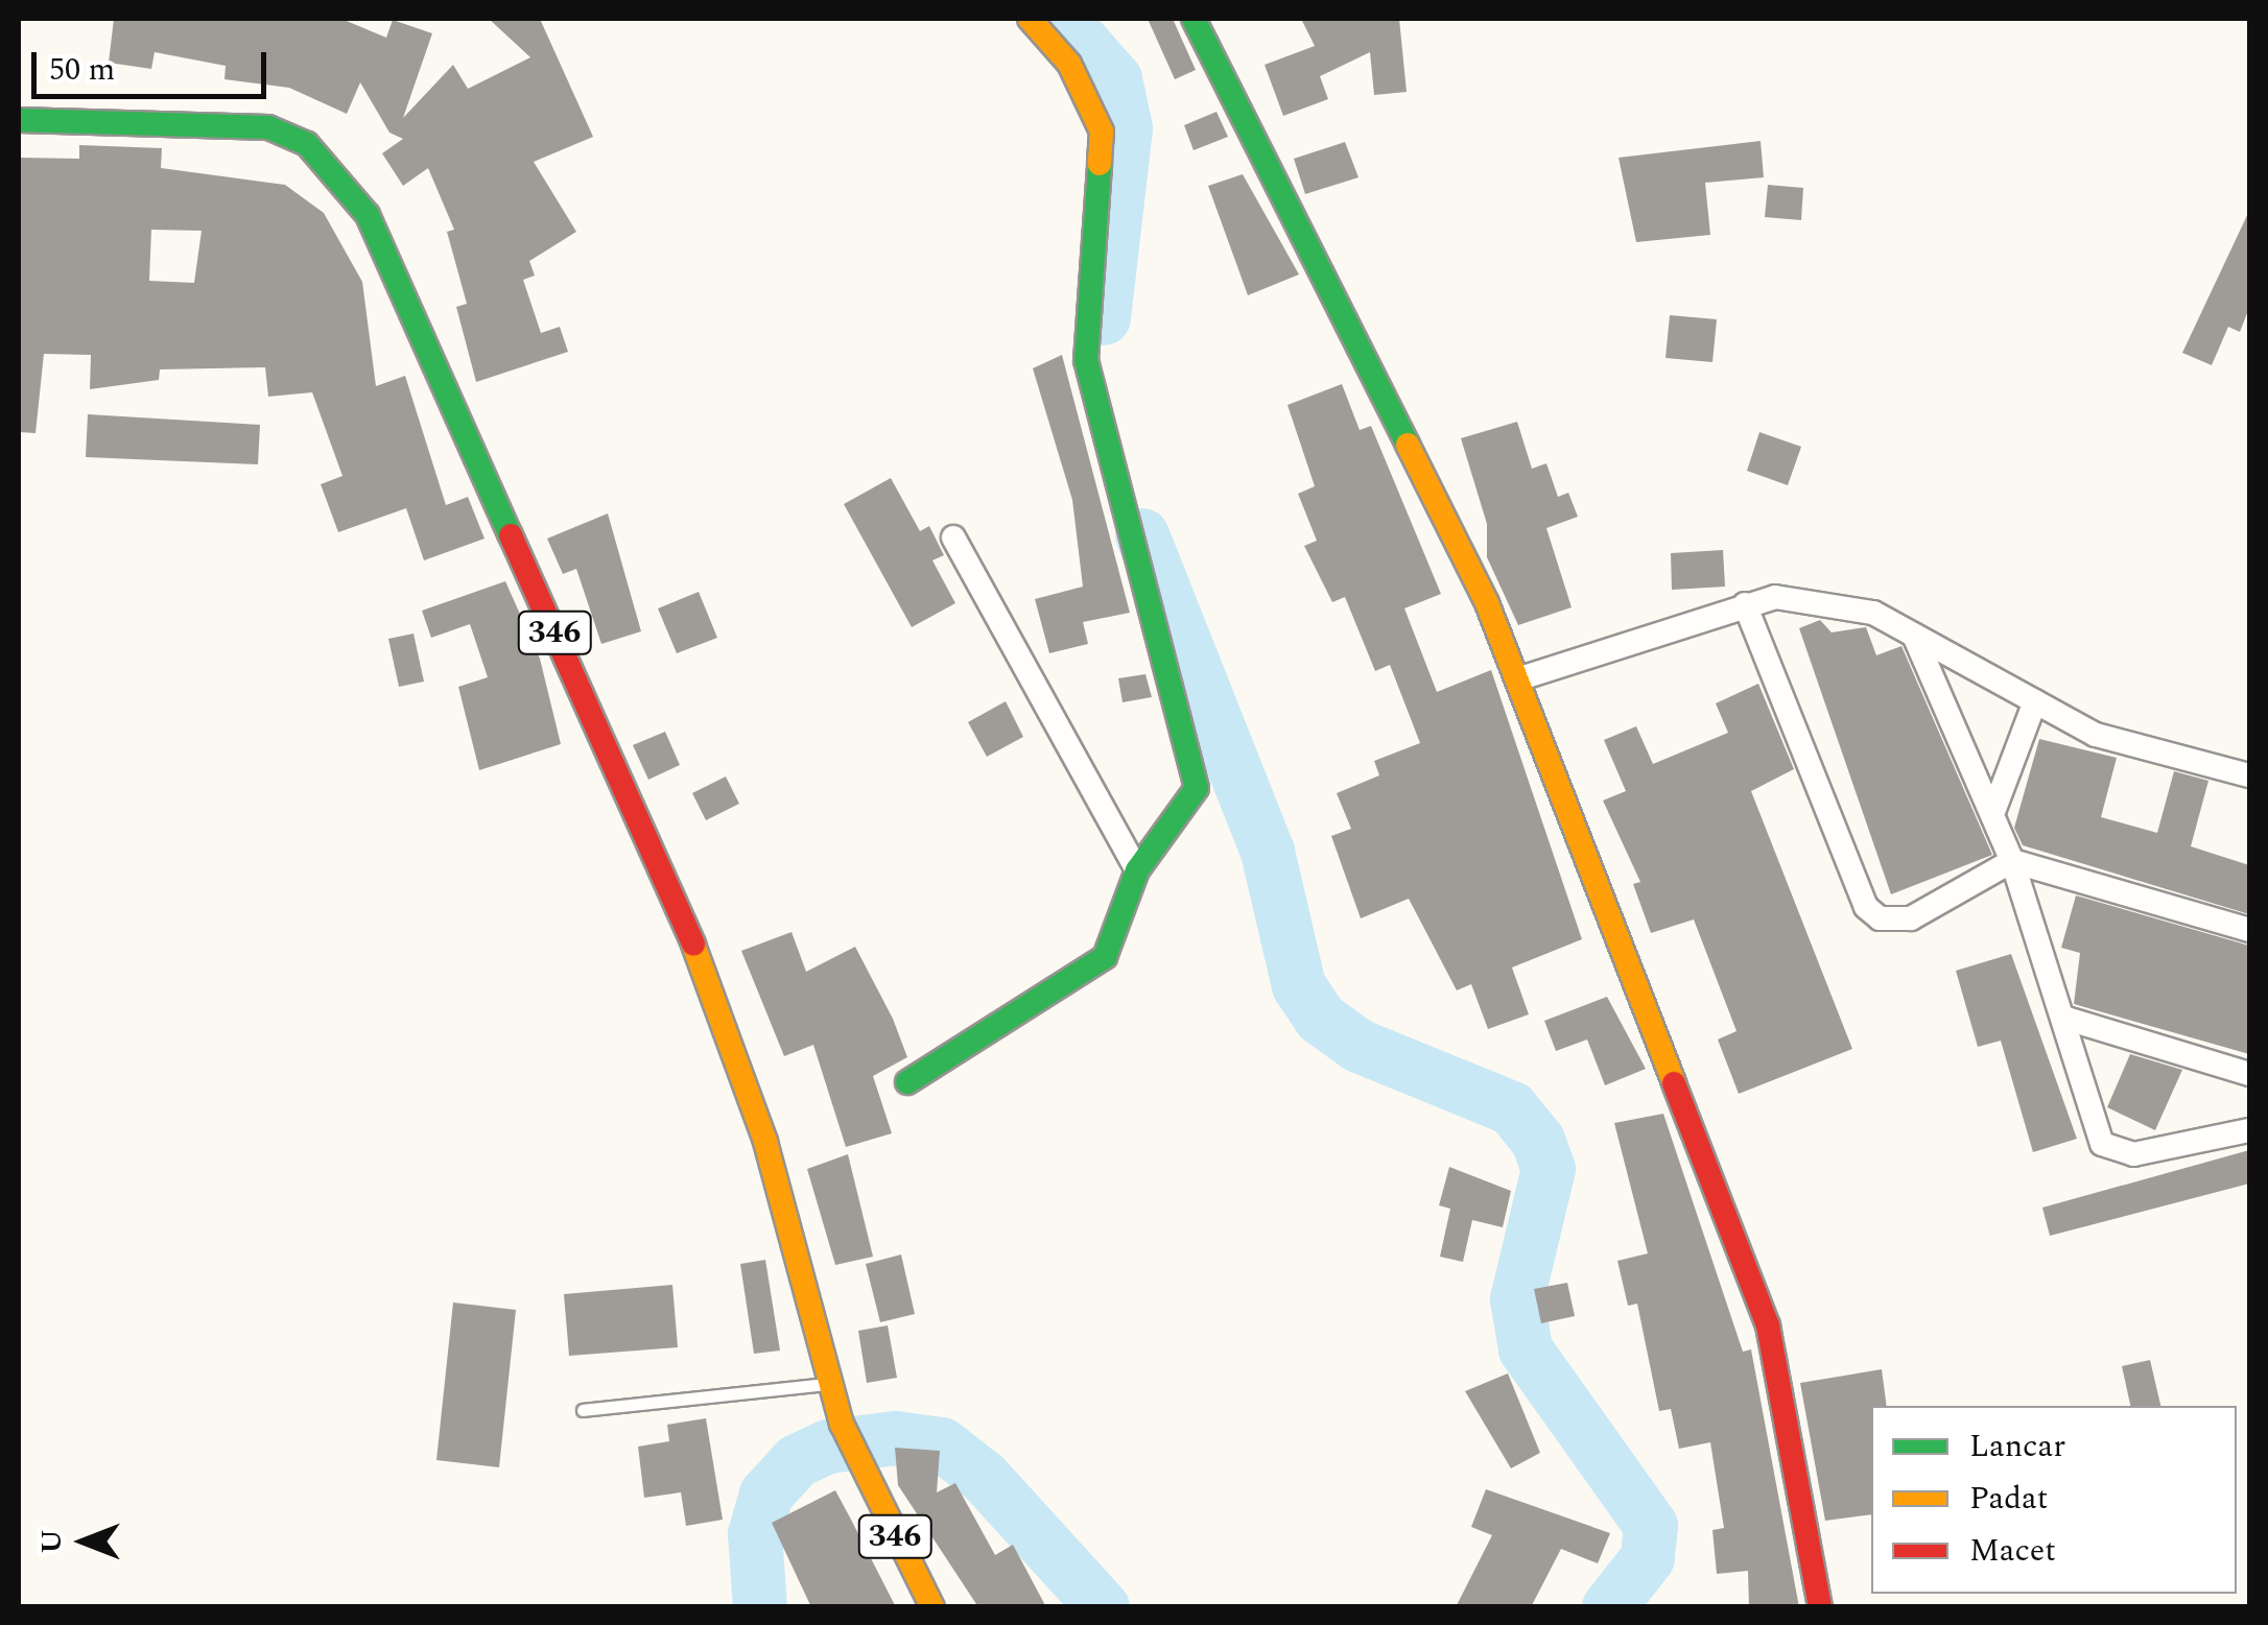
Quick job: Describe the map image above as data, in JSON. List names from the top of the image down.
{
  "streets": {
    "street": ["346"]
  },
  "legend": ["Lancar", "Padat", "Macet"],
  "scale_bar": "50 m",
  "north": "left"
}
